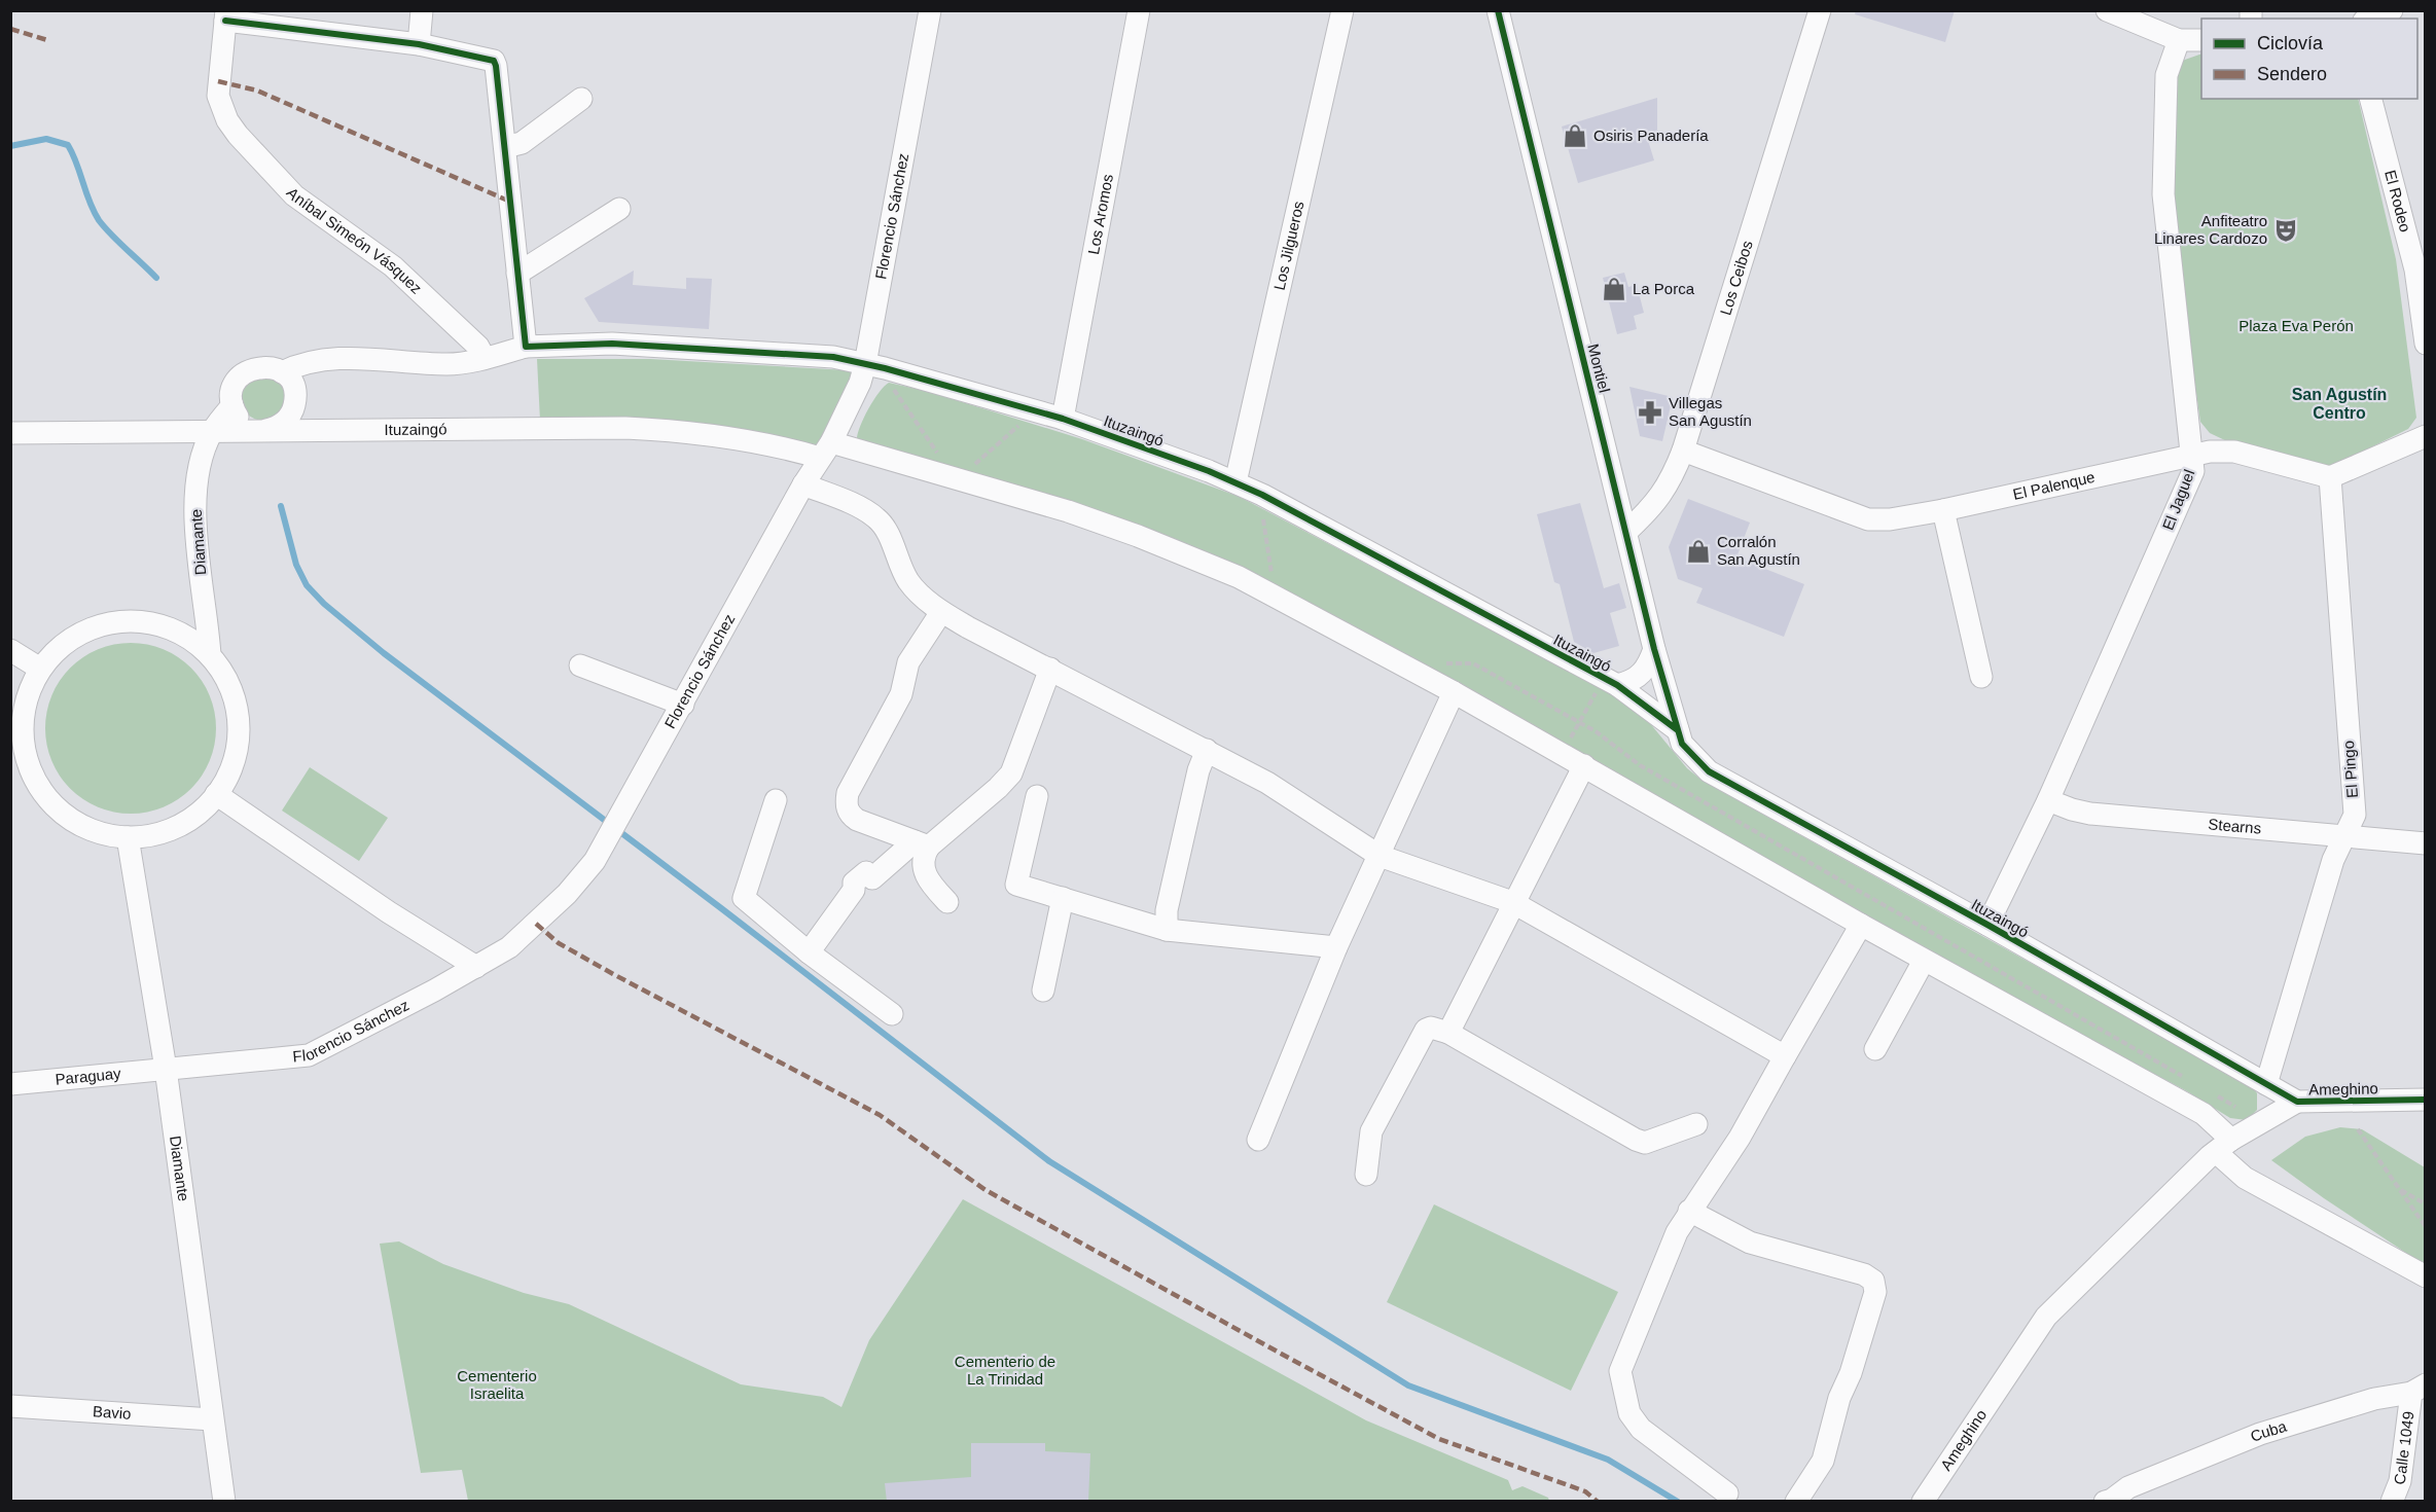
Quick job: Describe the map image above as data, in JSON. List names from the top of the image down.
{
  "streets": {
    "street": [
      "El Rodeo",
      "Los Aromos",
      "Florencio Sánchez",
      "Aníbal Simeón Vásquez",
      "Los Jilgueros",
      "Los Ceibos",
      "Montiel",
      "Ituzaingó",
      "El Palenque",
      "El Jaguel",
      "Diamante",
      "El Pingo",
      "Stearns",
      "Paraguay",
      "Ameghino",
      "Bavio",
      "Cuba",
      "Calle 1049"
    ]
  },
  "crossings": [
    ["Los Aromos", "Ituzaingó"],
    ["Florencio Sánchez", "Ituzaingó"],
    ["Florencio Sánchez", "Diamante"],
    ["Florencio Sánchez", "Paraguay"],
    ["Aníbal Simeón Vásquez", "Ituzaingó"],
    ["Los Jilgueros", "Ituzaingó"],
    ["Los Ceibos", "Montiel"],
    ["Los Ceibos", "El Palenque"],
    ["Montiel", "Ituzaingó"],
    ["Ituzaingó", "El Jaguel"],
    ["Ituzaingó", "Diamante"],
    ["Ituzaingó", "El Pingo"],
    ["Ituzaingó", "Ameghino"],
    ["El Palenque", "El Jaguel"],
    ["El Palenque", "El Pingo"],
    ["El Jaguel", "Stearns"],
    ["Diamante", "Paraguay"],
    ["Diamante", "Bavio"],
    ["El Pingo", "Stearns"],
    ["El Pingo", "Ameghino"],
    ["Cuba", "Calle 1049"]
  ],
  "districts": ["San Agustín Centro"],
  "parks": ["Plaza Eva Perón", "Cementerio de La Trinidad", "Cementerio Israelita"],
  "places": {
    "shop": ["Osiris Panadería", "La Porca", "Corralón San Agustín"],
    "theatre": ["Anfiteatro Linares Cardozo"],
    "pharmacy": ["Villegas San Agustín"]
  },
  "legend": ["Ciclovía", "Sendero"]
}
